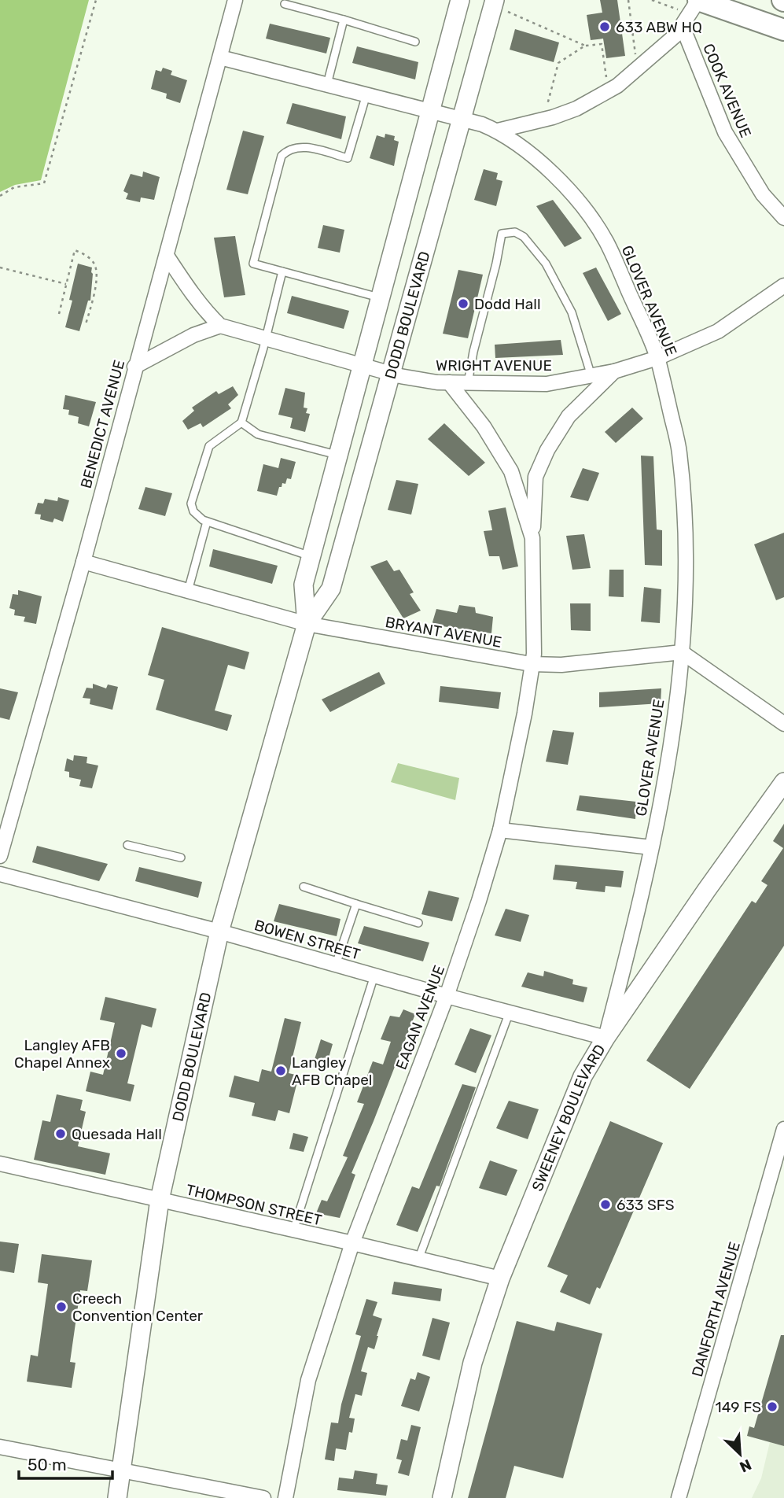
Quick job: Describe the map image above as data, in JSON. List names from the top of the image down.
{
  "streets": {
    "street": [
      "COOK AVENUE",
      "GLOVER AVENUE",
      "DODD BOULEVARD",
      "WRIGHT AVENUE",
      "BENEDICT AVENUE",
      "BRYANT AVENUE",
      "BOWEN STREET",
      "EAGAN AVENUE",
      "SWEENEY BOULEVARD",
      "THOMPSON STREET",
      "DANFORTH AVENUE"
    ]
  },
  "crossings": [
    ["GLOVER AVENUE", "DODD BOULEVARD"],
    ["GLOVER AVENUE", "WRIGHT AVENUE"],
    ["GLOVER AVENUE", "BENEDICT AVENUE"],
    ["GLOVER AVENUE", "BRYANT AVENUE"],
    ["GLOVER AVENUE", "BOWEN STREET"],
    ["GLOVER AVENUE", "SWEENEY BOULEVARD"],
    ["DODD BOULEVARD", "WRIGHT AVENUE"],
    ["DODD BOULEVARD", "BRYANT AVENUE"],
    ["DODD BOULEVARD", "BOWEN STREET"],
    ["DODD BOULEVARD", "THOMPSON STREET"],
    ["WRIGHT AVENUE", "EAGAN AVENUE"],
    ["BENEDICT AVENUE", "BRYANT AVENUE"],
    ["BRYANT AVENUE", "EAGAN AVENUE"],
    ["BOWEN STREET", "EAGAN AVENUE"],
    ["BOWEN STREET", "SWEENEY BOULEVARD"],
    ["EAGAN AVENUE", "THOMPSON STREET"],
    ["SWEENEY BOULEVARD", "THOMPSON STREET"]
  ],
  "places": [
    "633 ABW HQ",
    "Dodd Hall",
    "Langley AFB Chapel Annex",
    "Langley AFB Chapel",
    "Quesada Hall",
    "633 SFS",
    "Creech Convention Center",
    "149 FS"
  ],
  "scale_bar": "50 m",
  "north": "bottom right"
}
